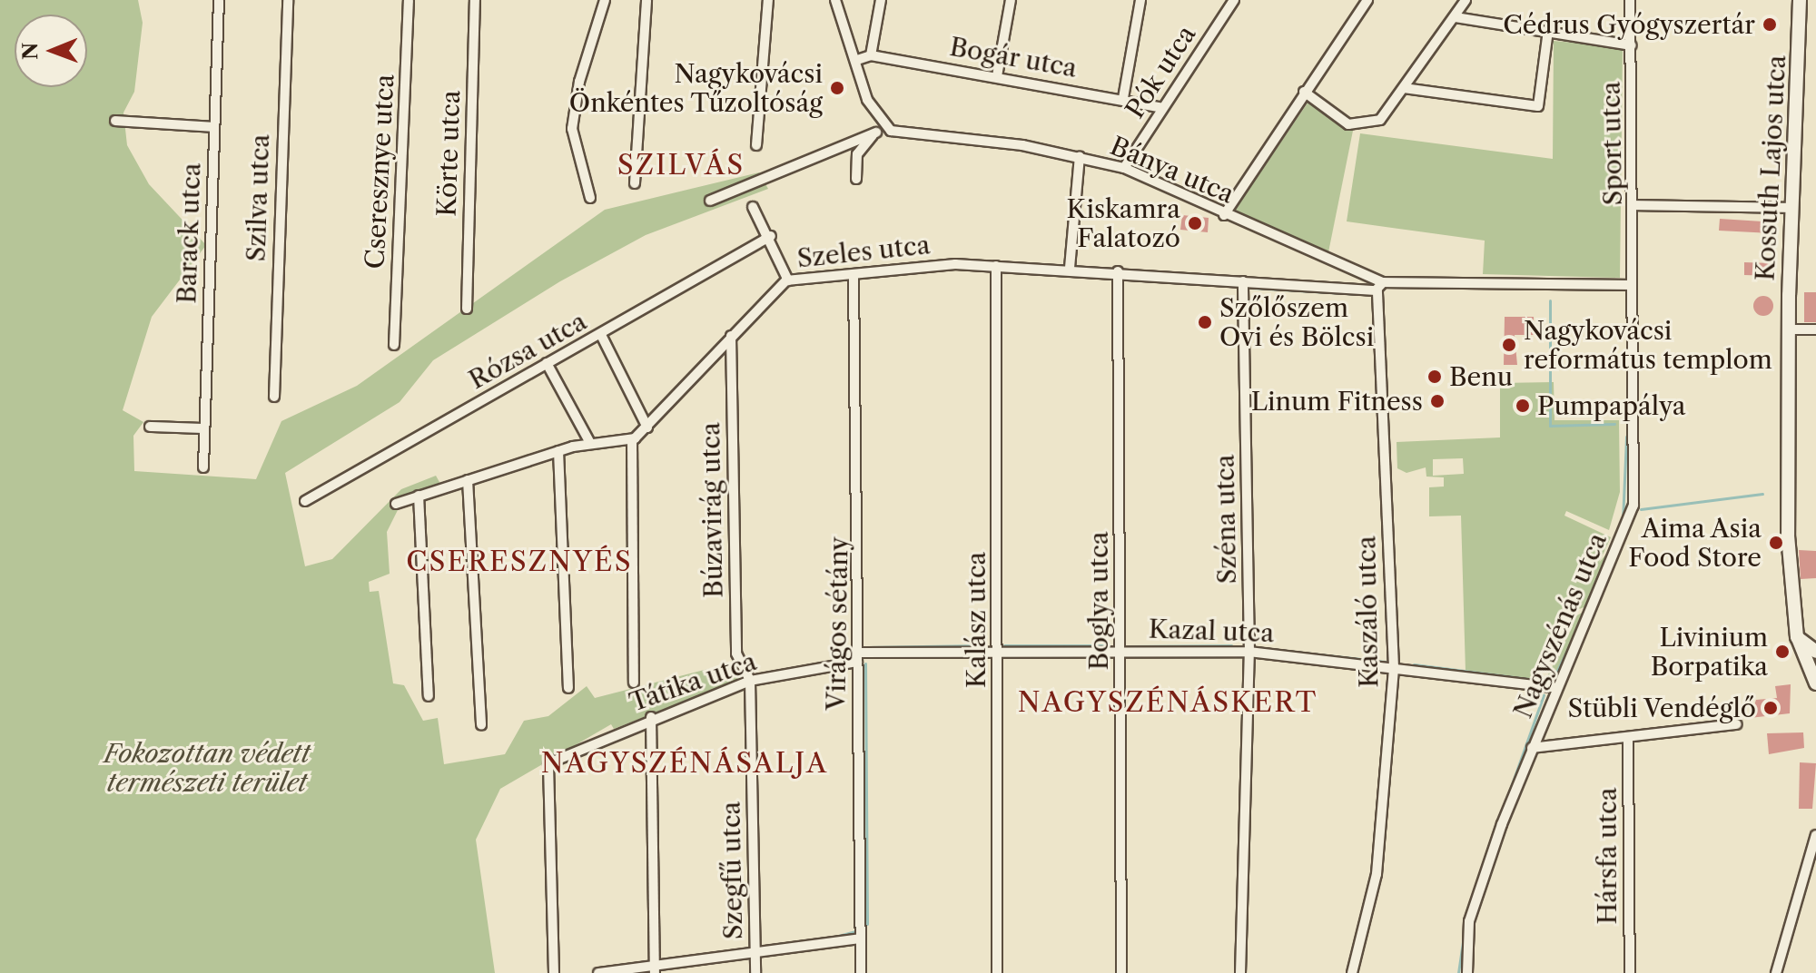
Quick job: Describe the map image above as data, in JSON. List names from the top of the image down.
{
  "streets": {
    "street": [
      "Bogár utca",
      "Pók utca",
      "Sport utca",
      "Körte utca",
      "Kossuth Lajos utca",
      "Bánya utca",
      "Cseresznye utca",
      "Szilva utca",
      "Barack utca",
      "Szeles utca",
      "Rózsa utca",
      "Búzavirág utca",
      "Széna utca",
      "Boglya utca",
      "Kaszáló utca",
      "Kalász utca",
      "Virágos sétány",
      "Nagyszénás utca",
      "Kazal utca",
      "Tátika utca",
      "Hársfa utca",
      "Szegfű utca"
    ]
  },
  "crossings": [
    ["Bogár utca", "Pók utca"],
    ["Pók utca", "Bánya utca"],
    ["Sport utca", "Bánya utca"],
    ["Sport utca", "Nagyszénás utca"],
    ["Bánya utca", "Szeles utca"],
    ["Bánya utca", "Kaszáló utca"],
    ["Bánya utca", "Nagyszénás utca"],
    ["Szeles utca", "Búzavirág utca"],
    ["Szeles utca", "Széna utca"],
    ["Szeles utca", "Boglya utca"],
    ["Szeles utca", "Kaszáló utca"],
    ["Szeles utca", "Kalász utca"],
    ["Szeles utca", "Virágos sétány"],
    ["Búzavirág utca", "Tátika utca"],
    ["Búzavirág utca", "Szegfű utca"],
    ["Széna utca", "Kazal utca"],
    ["Boglya utca", "Kazal utca"],
    ["Kaszáló utca", "Kazal utca"],
    ["Kalász utca", "Kazal utca"],
    ["Virágos sétány", "Kazal utca"],
    ["Virágos sétány", "Tátika utca"],
    ["Nagyszénás utca", "Kazal utca"],
    ["Kazal utca", "Tátika utca"],
    ["Tátika utca", "Szegfű utca"]
  ],
  "districts": [
    "SZILVÁS",
    "CSERESZNYÉS",
    "NAGYSZÉNÁSKERT",
    "NAGYSZÉNÁSALJA"
  ],
  "parks": ["Fokozottan védett természeti terület"],
  "places": [
    "Cédrus Gyógyszertár",
    "Nagykovácsi Önkéntes Tűzoltóság",
    "Kiskamra Falatozó",
    "Szőlőszem Ovi és Bölcsi",
    "Nagykovácsi református templom",
    "Benu",
    "Linum Fitness",
    "Pumpapálya",
    "Aima Asia Food Store",
    "Livinium Borpatika",
    "Stübli Vendéglő"
  ],
  "north": "left"
}
